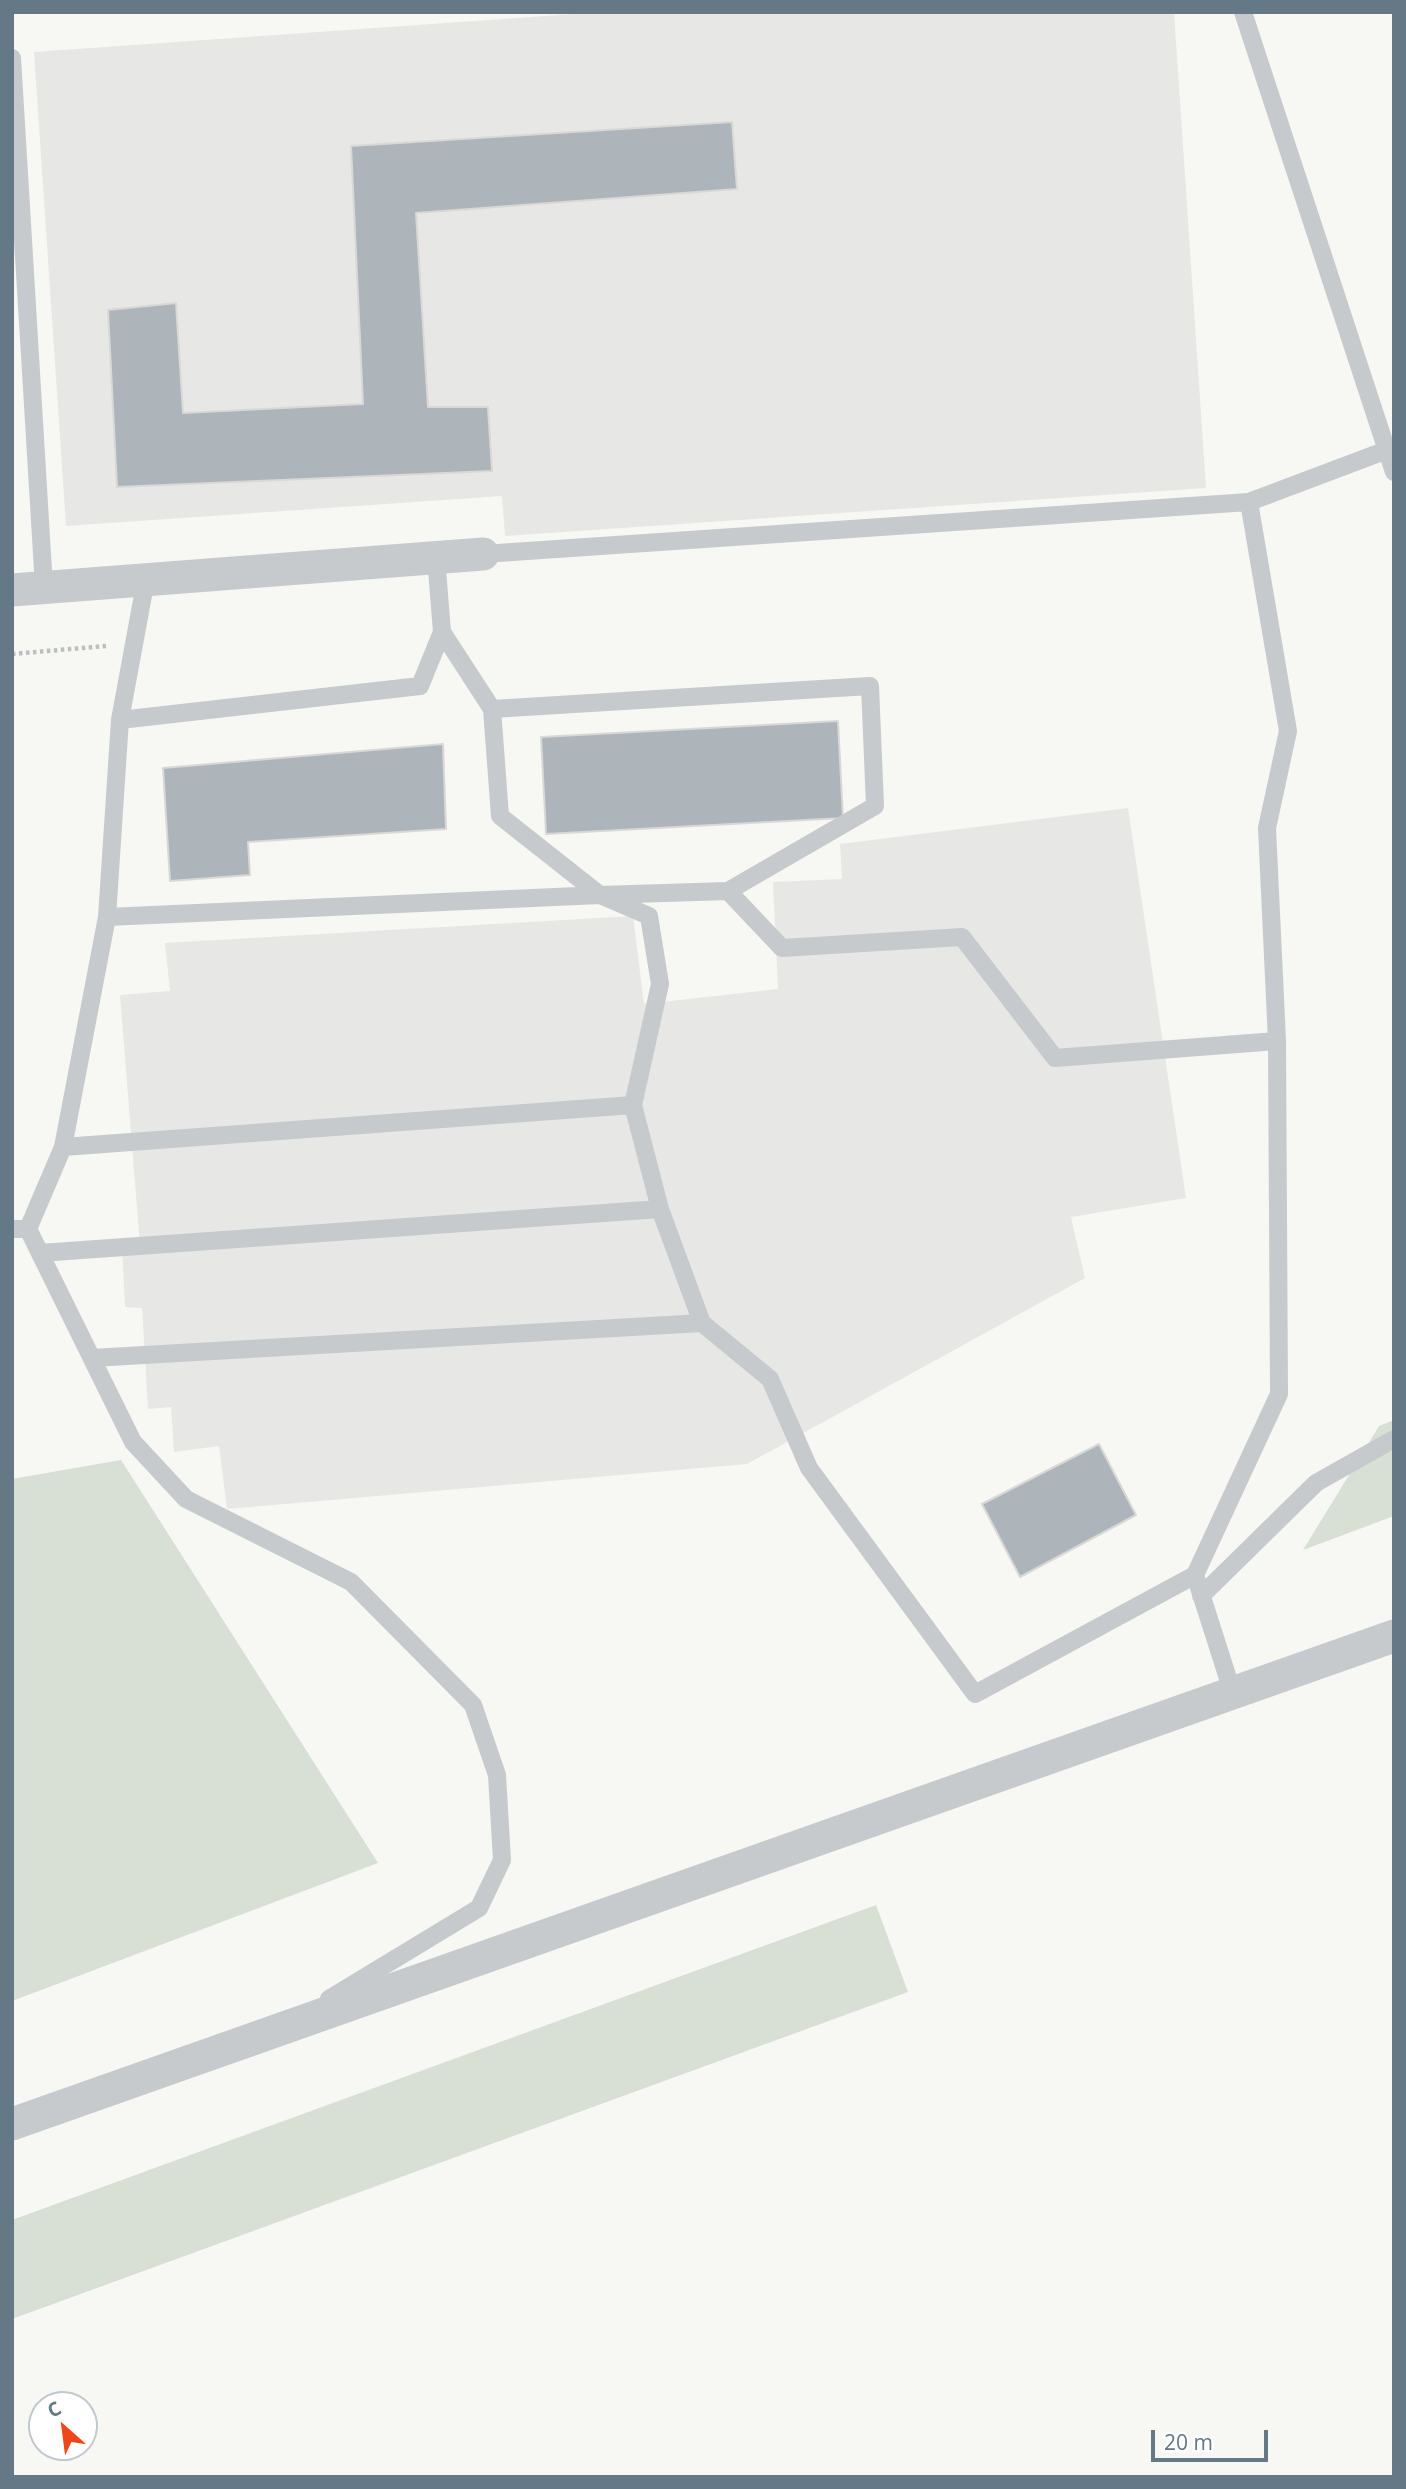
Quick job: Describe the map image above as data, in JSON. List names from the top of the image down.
{
  "scale_bar": "20 m",
  "north": "top left"
}
